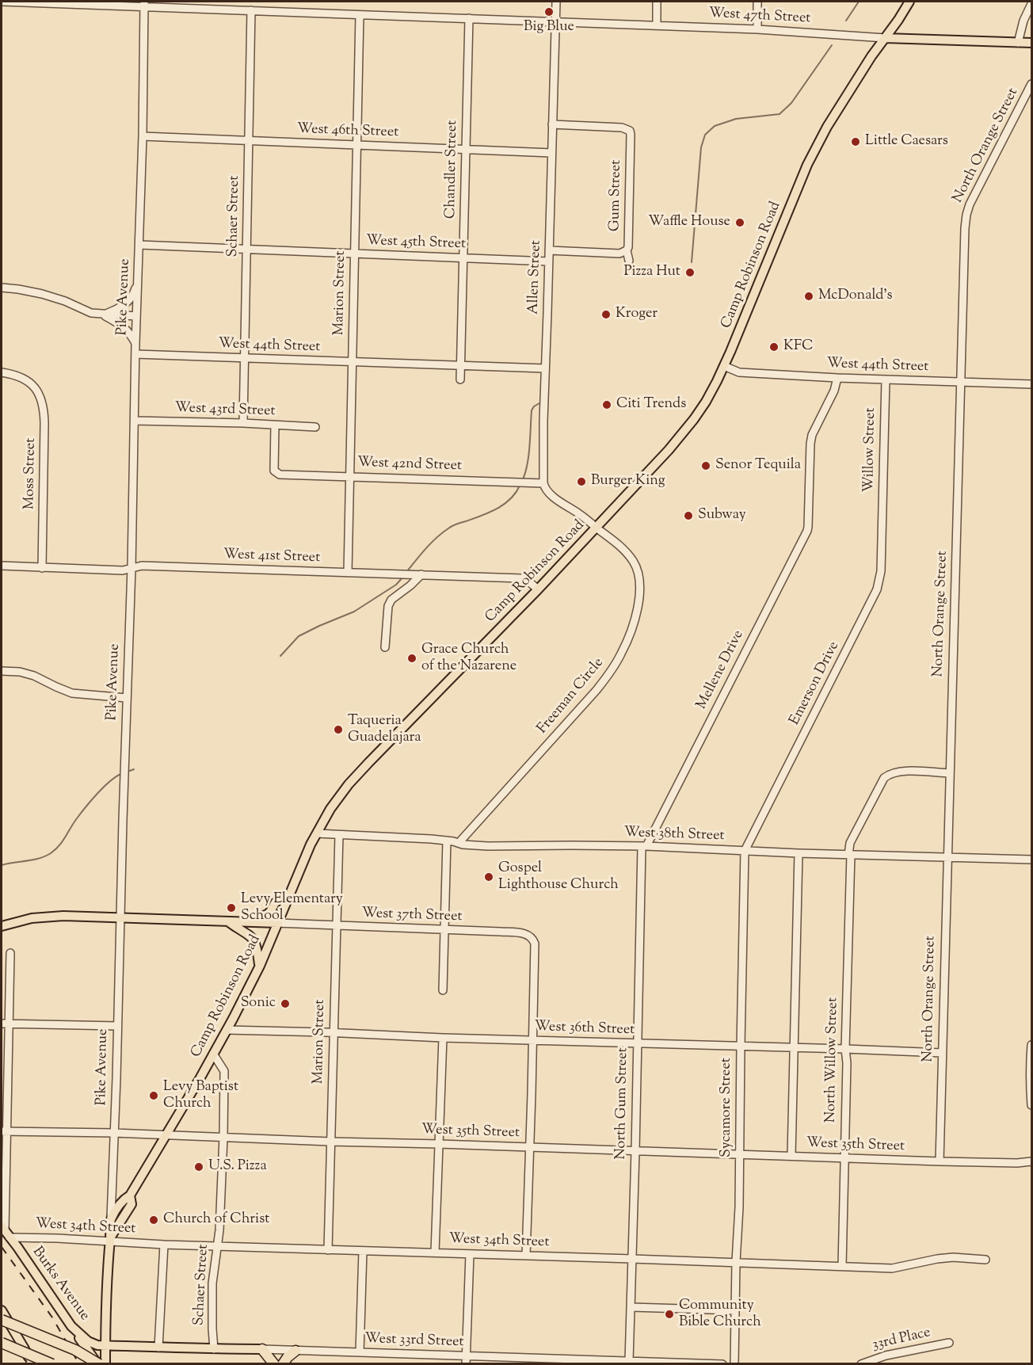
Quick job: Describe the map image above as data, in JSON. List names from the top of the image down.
{
  "streets": {
    "main road": [
      "West 47th Street",
      "Camp Robinson Road",
      "Pike Avenue",
      "West 37th Street",
      "Burks Avenue",
      "West 33rd Street"
    ],
    "street": [
      "West 46th Street",
      "North Orange Street",
      "Chandler Street",
      "Gum Street",
      "Schaer Street",
      "West 45th Street",
      "Allen Street",
      "Marion Street",
      "West 44th Street",
      "West 43rd Street",
      "Willow Street",
      "West 42nd Street",
      "Moss Street",
      "West 41st Street",
      "Mellene Drive",
      "Emerson Drive",
      "Freeman Circle",
      "West 38th Street",
      "West 36th Street",
      "North Willow Street",
      "North Gum Street",
      "Sycamore Street",
      "West 35th Street",
      "West 34th Street",
      "33rd Place"
    ]
  },
  "crossings": [
    ["West 47th Street", "Chandler Street"],
    ["West 47th Street", "Schaer Street"],
    ["West 47th Street", "Camp Robinson Road"],
    ["West 47th Street", "Allen Street"],
    ["West 47th Street", "Marion Street"],
    ["West 47th Street", "Pike Avenue"],
    ["West 46th Street", "Chandler Street"],
    ["West 46th Street", "Schaer Street"],
    ["West 46th Street", "Allen Street"],
    ["West 46th Street", "Marion Street"],
    ["West 46th Street", "Pike Avenue"],
    ["North Orange Street", "West 44th Street"],
    ["North Orange Street", "West 38th Street"],
    ["North Orange Street", "West 36th Street"],
    ["North Orange Street", "North Willow Street"],
    ["North Orange Street", "West 35th Street"],
    ["Chandler Street", "West 45th Street"],
    ["Chandler Street", "West 44th Street"],
    ["Gum Street", "Allen Street"],
    ["Schaer Street", "West 45th Street"],
    ["Schaer Street", "Camp Robinson Road"],
    ["Schaer Street", "West 44th Street"],
    ["Schaer Street", "West 43rd Street"],
    ["Schaer Street", "West 35th Street"],
    ["Schaer Street", "West 34th Street"],
    ["Schaer Street", "West 33rd Street"],
    ["West 45th Street", "Allen Street"],
    ["West 45th Street", "Marion Street"],
    ["West 45th Street", "Pike Avenue"],
    ["Camp Robinson Road", "Pike Avenue"],
    ["Camp Robinson Road", "West 44th Street"],
    ["Camp Robinson Road", "West 41st Street"],
    ["Camp Robinson Road", "Freeman Circle"],
    ["Camp Robinson Road", "West 38th Street"],
    ["Camp Robinson Road", "West 37th Street"],
    ["Camp Robinson Road", "West 36th Street"],
    ["Camp Robinson Road", "West 35th Street"],
    ["Camp Robinson Road", "West 34th Street"],
    ["Allen Street", "West 44th Street"],
    ["Allen Street", "West 42nd Street"],
    ["Marion Street", "West 44th Street"],
    ["Marion Street", "West 42nd Street"],
    ["Marion Street", "West 41st Street"],
    ["Marion Street", "West 38th Street"],
    ["Marion Street", "West 37th Street"],
    ["Marion Street", "West 36th Street"],
    ["Marion Street", "West 35th Street"],
    ["Marion Street", "West 34th Street"],
    ["Pike Avenue", "West 44th Street"],
    ["Pike Avenue", "West 43rd Street"],
    ["Pike Avenue", "West 41st Street"],
    ["Pike Avenue", "West 37th Street"],
    ["Pike Avenue", "West 35th Street"],
    ["Pike Avenue", "West 34th Street"],
    ["Pike Avenue", "Burks Avenue"],
    ["Pike Avenue", "West 33rd Street"],
    ["West 44th Street", "Willow Street"],
    ["West 44th Street", "Mellene Drive"],
    ["West 43rd Street", "West 42nd Street"],
    ["Willow Street", "Emerson Drive"],
    ["Moss Street", "West 41st Street"],
    ["Mellene Drive", "West 38th Street"],
    ["Mellene Drive", "North Gum Street"],
    ["Emerson Drive", "West 38th Street"],
    ["Emerson Drive", "Sycamore Street"],
    ["Freeman Circle", "West 38th Street"],
    ["West 38th Street", "North Willow Street"],
    ["West 38th Street", "North Gum Street"],
    ["West 38th Street", "Sycamore Street"],
    ["West 37th Street", "West 36th Street"],
    ["West 36th Street", "North Willow Street"],
    ["West 36th Street", "North Gum Street"],
    ["West 36th Street", "Sycamore Street"],
    ["North Willow Street", "West 35th Street"],
    ["North Willow Street", "West 34th Street"],
    ["North Gum Street", "West 35th Street"],
    ["North Gum Street", "West 34th Street"],
    ["North Gum Street", "West 33rd Street"],
    ["Sycamore Street", "West 35th Street"],
    ["Sycamore Street", "West 34th Street"],
    ["West 34th Street", "Burks Avenue"],
    ["Burks Avenue", "West 33rd Street"]
  ],
  "places": [
    "Big Blue",
    "Little Caesars",
    "Waffle House",
    "Pizza Hut",
    "McDonald's",
    "Kroger",
    "KFC",
    "Citi Trends",
    "Senor Tequila",
    "Burger King",
    "Subway",
    "Grace Church of the Nazarene",
    "Taqueria Guadelajara",
    "Gospel Lighthouse Church",
    "Levy Elementary School",
    "Sonic",
    "Levy Baptist Church",
    "U.S. Pizza",
    "Church of Christ",
    "Community Bible Church"
  ]
}
